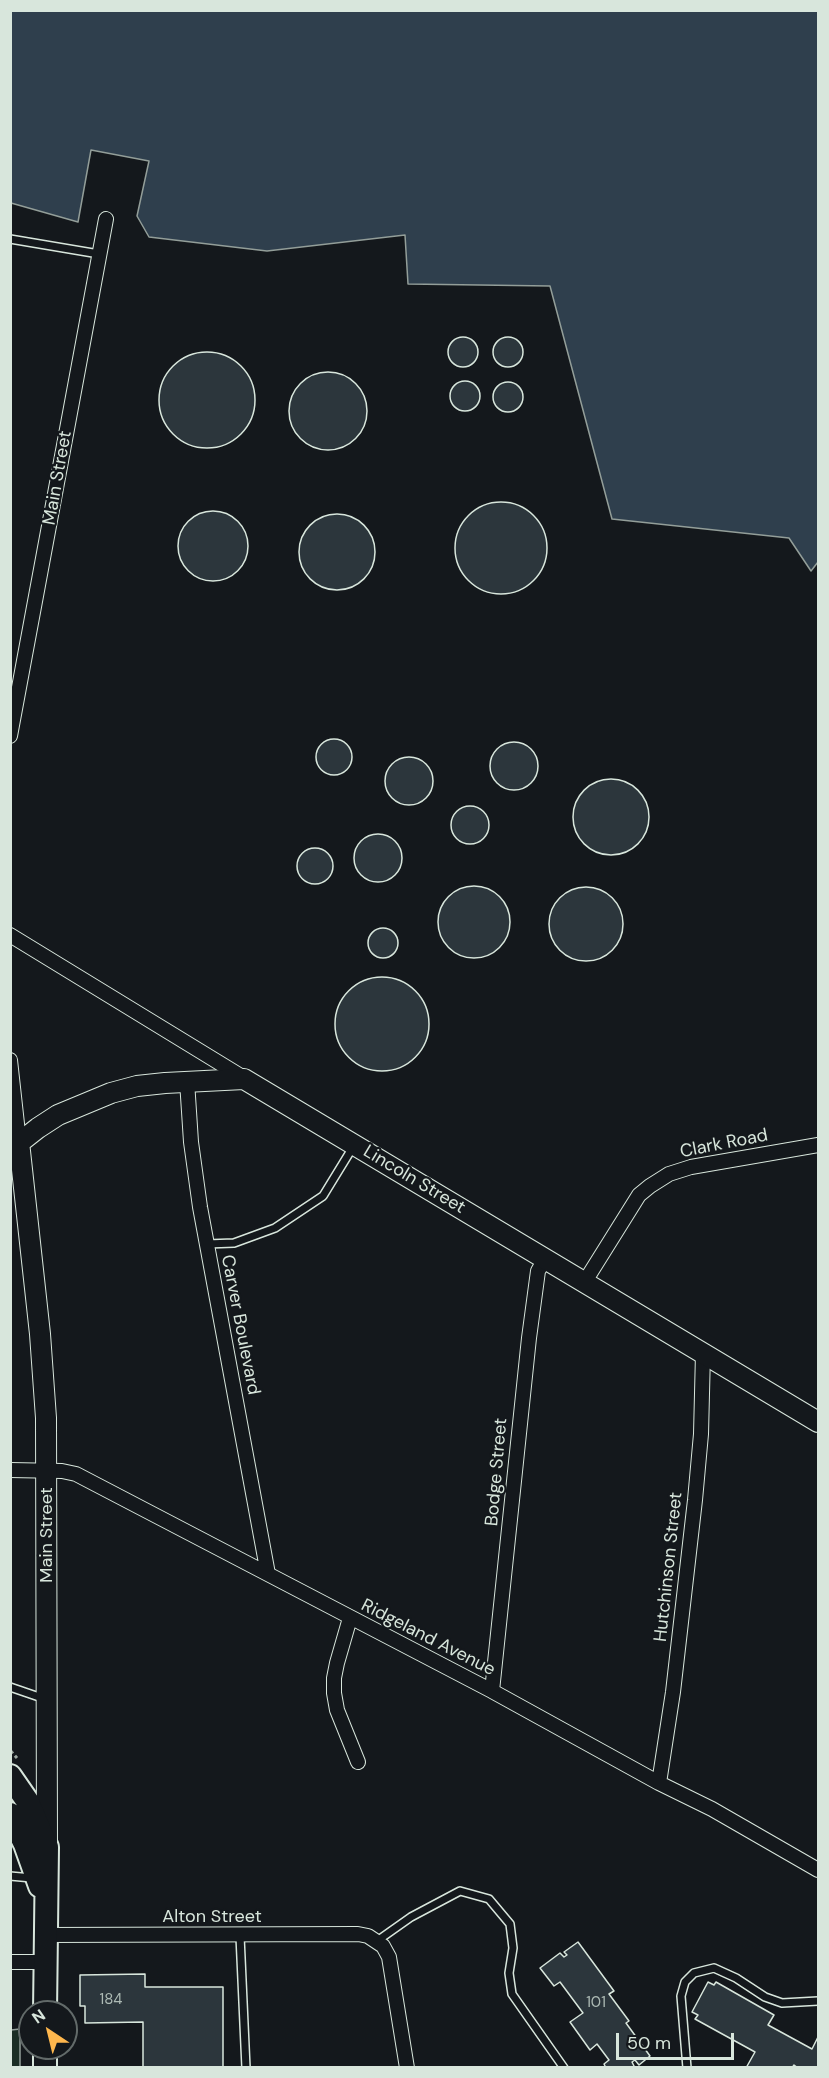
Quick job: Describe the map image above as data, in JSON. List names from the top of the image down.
{
  "streets": {
    "main road": ["Main Street", "Lincoln Street"],
    "street": [
      "Clark Road",
      "Carver Boulevard",
      "Bodge Street",
      "Hutchinson Street",
      "Ridgeland Avenue",
      "Alton Street"
    ]
  },
  "crossings": [
    ["Main Street", "Ridgeland Avenue"],
    ["Main Street", "Alton Street"],
    ["Clark Road", "Lincoln Street"],
    ["Lincoln Street", "Bodge Street"],
    ["Lincoln Street", "Hutchinson Street"],
    ["Carver Boulevard", "Ridgeland Avenue"],
    ["Bodge Street", "Ridgeland Avenue"],
    ["Hutchinson Street", "Ridgeland Avenue"]
  ],
  "house_numbers": ["184", "101"],
  "scale_bar": "50 m",
  "north": "top left"
}
